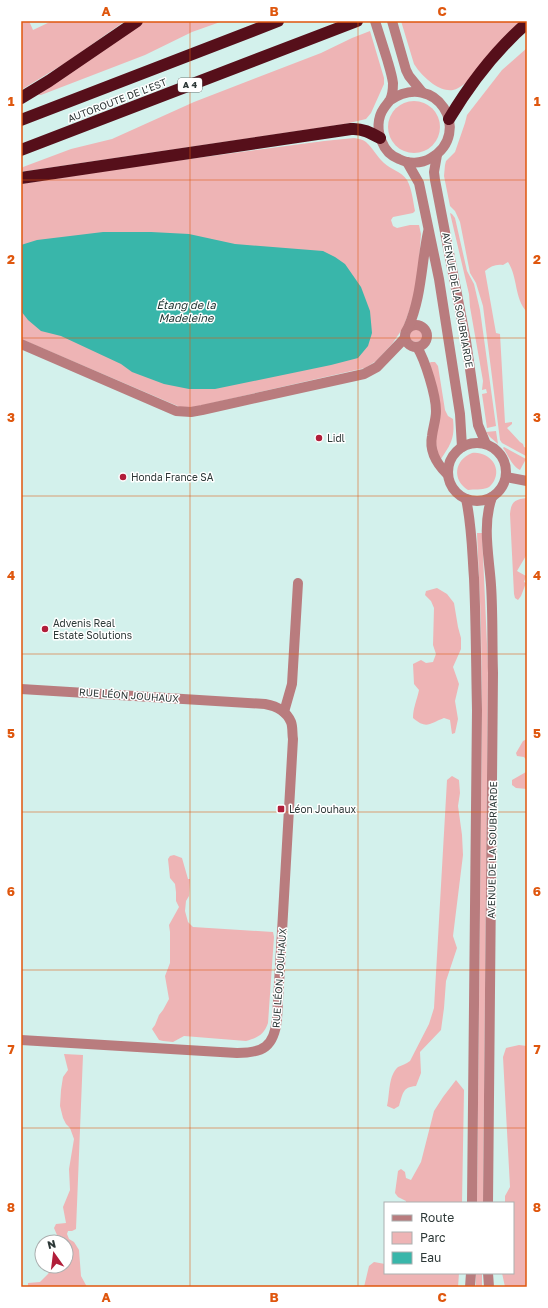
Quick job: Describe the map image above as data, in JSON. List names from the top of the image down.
{
  "streets": {
    "highway": ["A 4", "AUTOROUTE DE L’EST"],
    "street": ["AVENUE DE LA SOUBRIARDE", "RUE LÉON JOUHAUX"]
  },
  "water": ["Étang de la Madeleine"],
  "places": {
    "other": ["Lidl", "Honda France SA", "Advenis Real Estate Solutions"],
    "transit": ["Léon Jouhaux"]
  },
  "legend": ["Route", "Parc", "Eau"],
  "north": "top",
  "grid": {
    "columns": ["A", "B", "C"],
    "rows": [
      "1",
      "2",
      "3",
      "4",
      "5",
      "6",
      "7",
      "8"
    ]
  }
}
